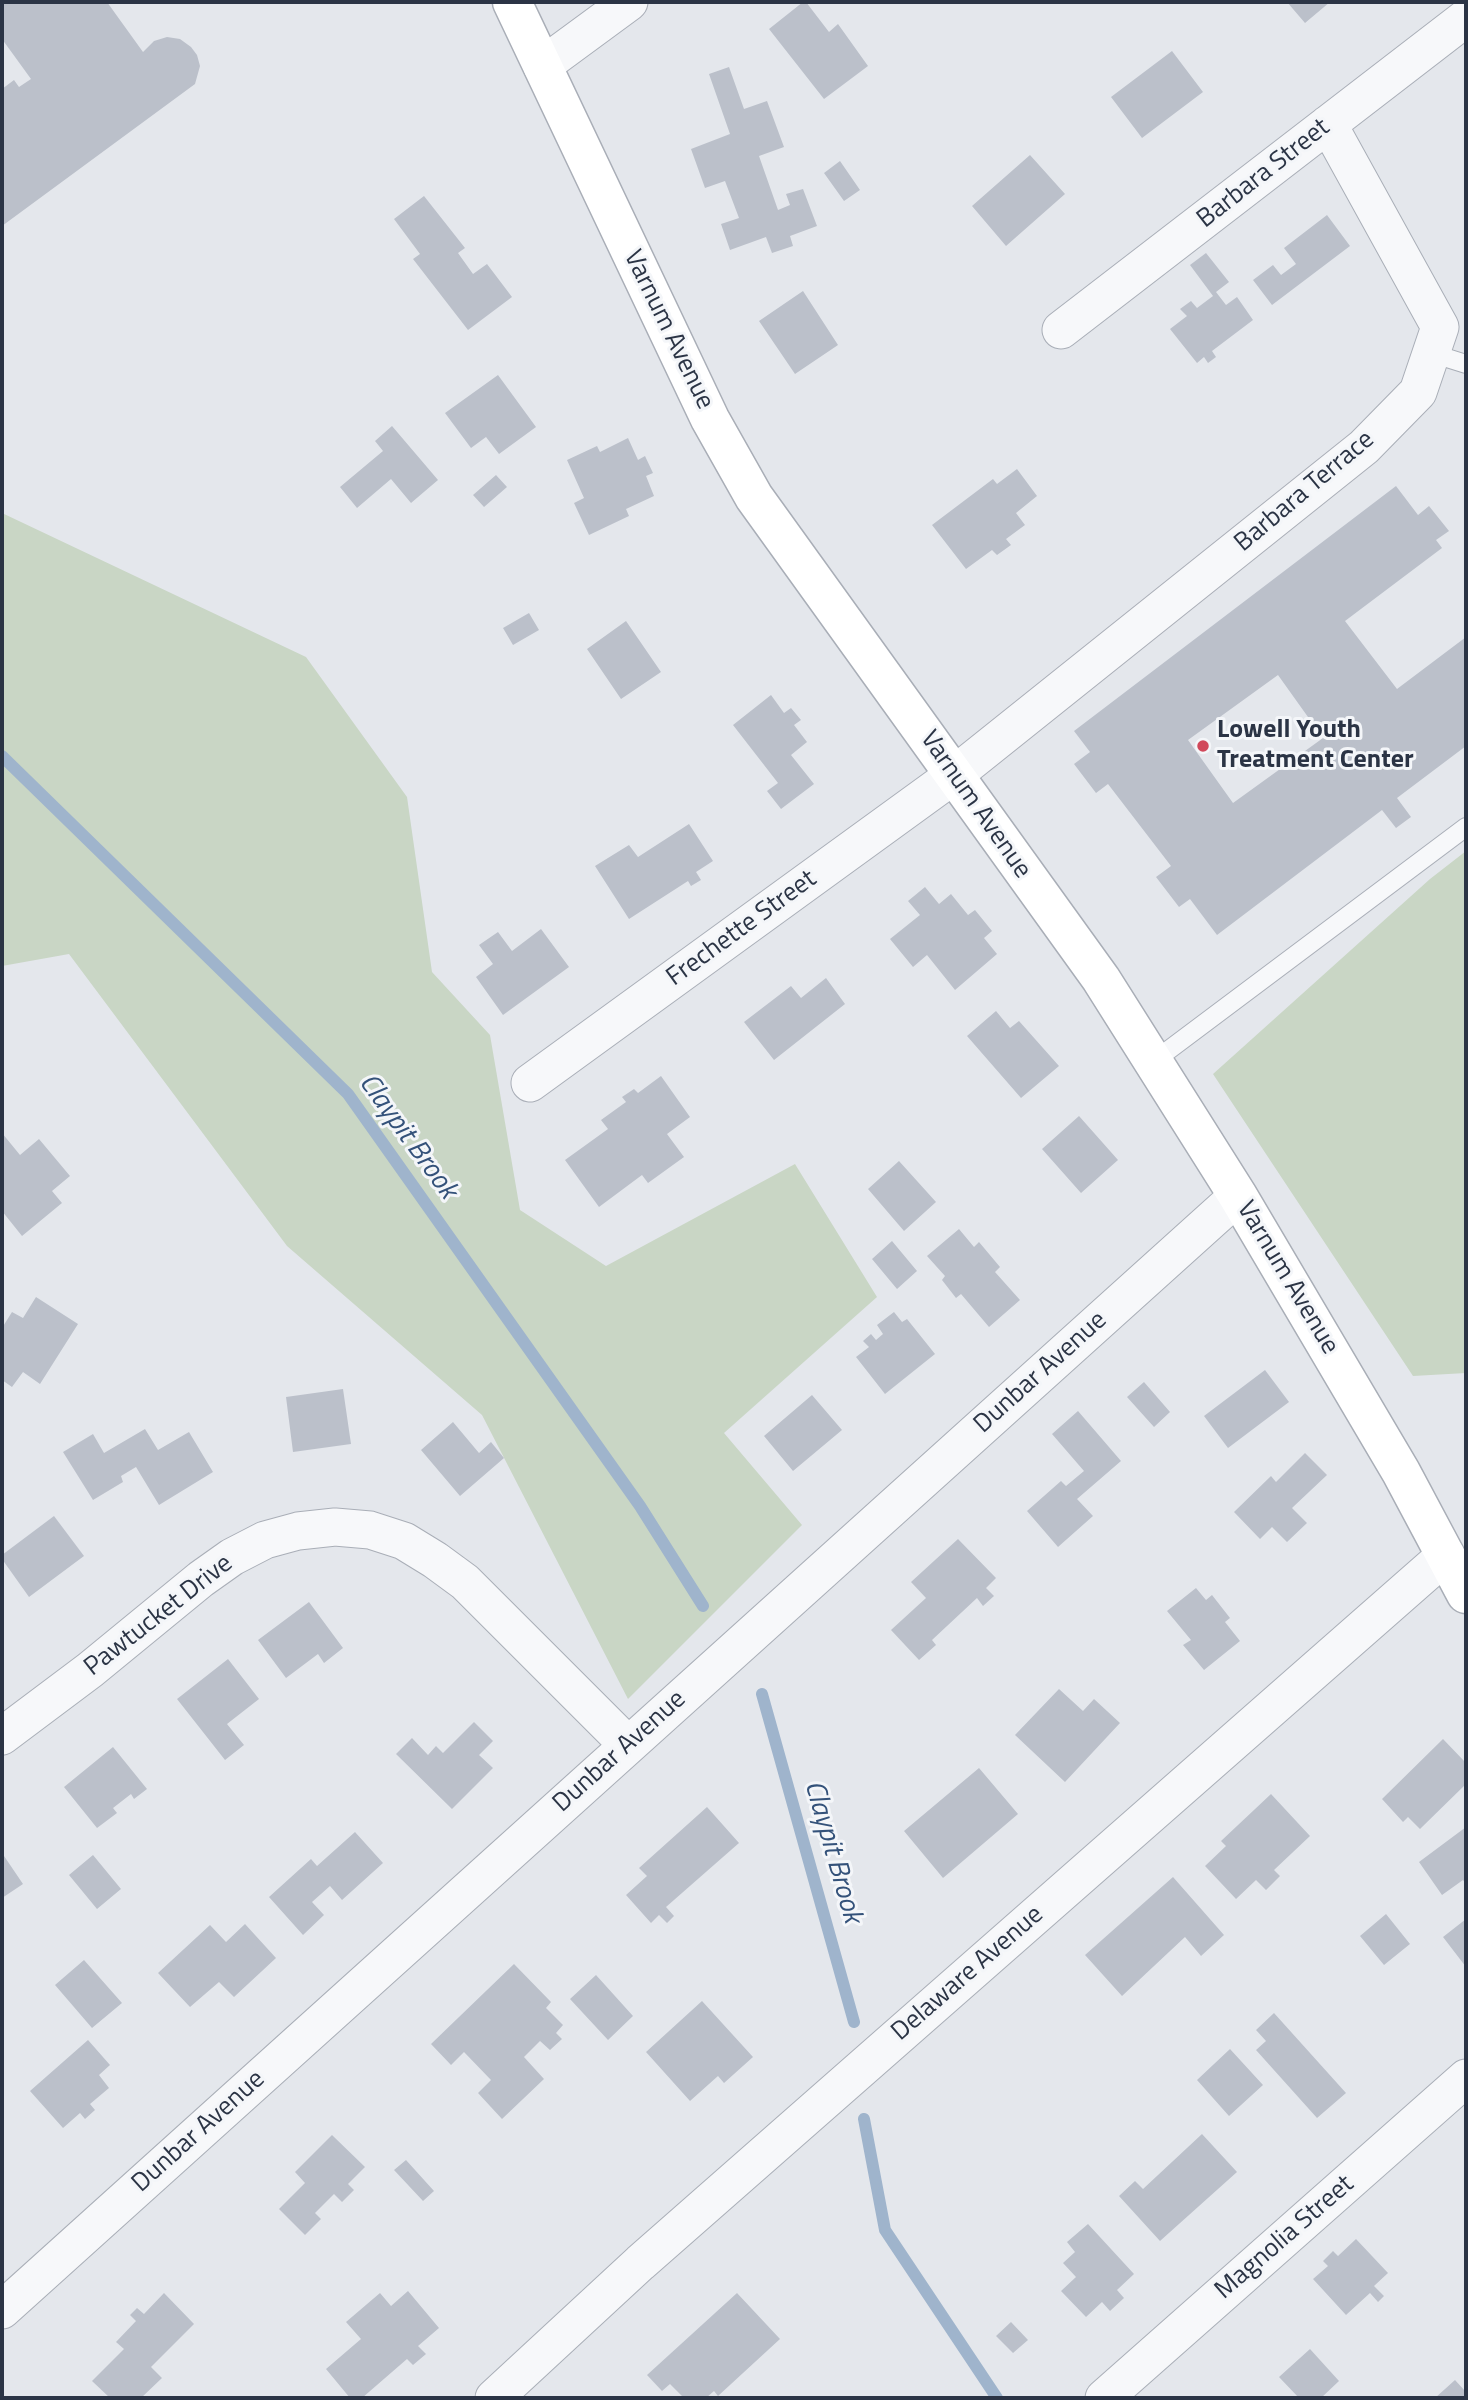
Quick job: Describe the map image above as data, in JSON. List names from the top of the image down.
{
  "streets": {
    "main road": ["Varnum Avenue"],
    "street": [
      "Barbara Street",
      "Barbara Terrace",
      "Frechette Street",
      "Dunbar Avenue",
      "Pawtucket Drive",
      "Delaware Avenue",
      "Magnolia Street"
    ]
  },
  "crossings": [
    ["Barbara Street", "Barbara Terrace"],
    ["Varnum Avenue", "Barbara Terrace"],
    ["Varnum Avenue", "Frechette Street"],
    ["Varnum Avenue", "Dunbar Avenue"],
    ["Varnum Avenue", "Delaware Avenue"],
    ["Barbara Terrace", "Frechette Street"],
    ["Dunbar Avenue", "Pawtucket Drive"]
  ],
  "water": ["Claypit Brook"],
  "places": ["Lowell Youth Treatment Center"]
}
